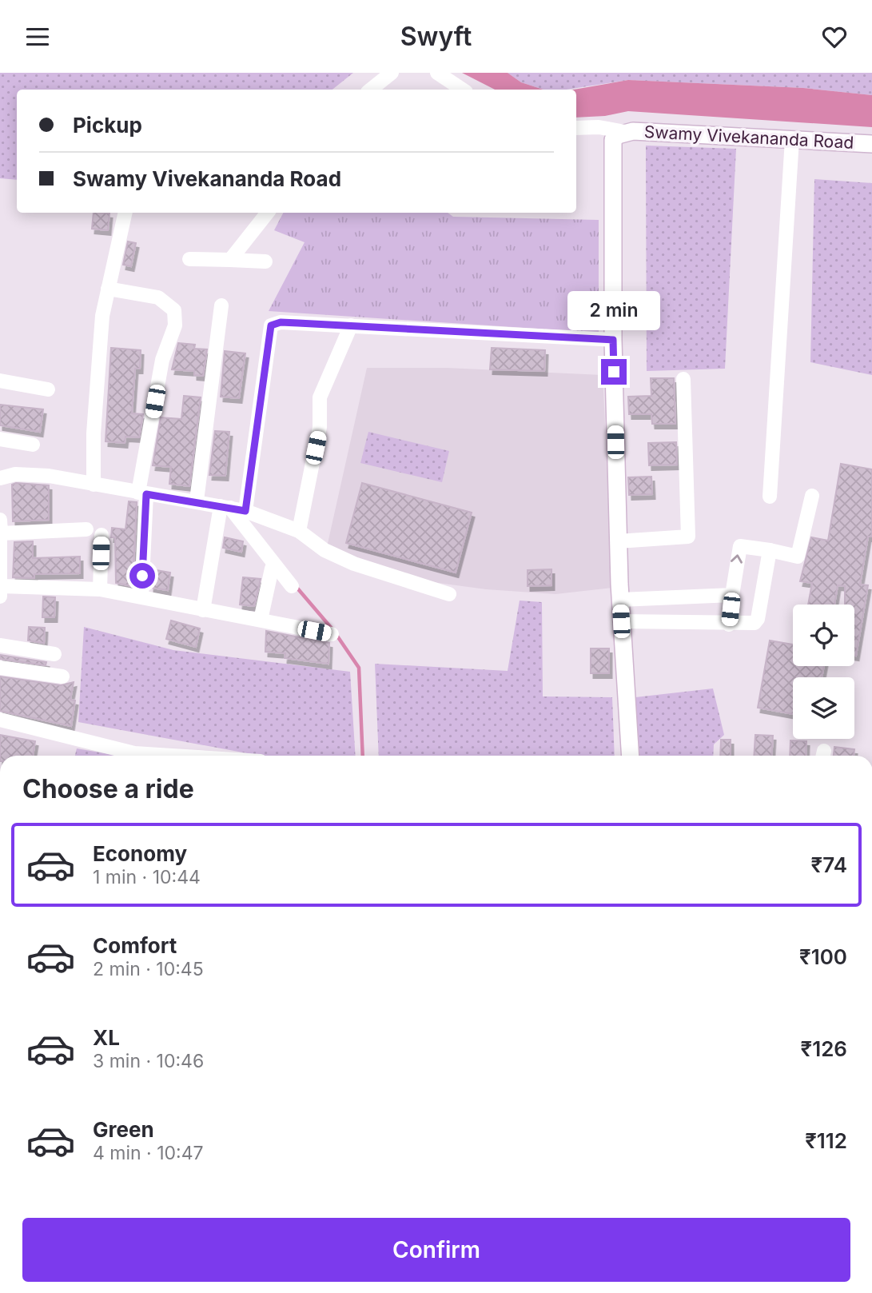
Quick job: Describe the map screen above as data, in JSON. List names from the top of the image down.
{
  "streets": {
    "street": ["Swamy Vivekananda Road"]
  },
  "page": {
    "header": "Swyft",
    "banner": ["Pickup", "Swamy Vivekananda Road"],
    "bubble": "2 min",
    "heading": "Choose a ride",
    "list": [
      {
        "name": "Economy",
        "note": "1 min · 10:44",
        "value": "₹74"
      },
      {
        "name": "Comfort",
        "note": "2 min · 10:45",
        "value": "₹100"
      },
      {
        "name": "XL",
        "note": "3 min · 10:46",
        "value": "₹126"
      },
      {
        "name": "Green",
        "note": "4 min · 10:47",
        "value": "₹112"
      }
    ],
    "buttons": "Confirm"
  }
}
